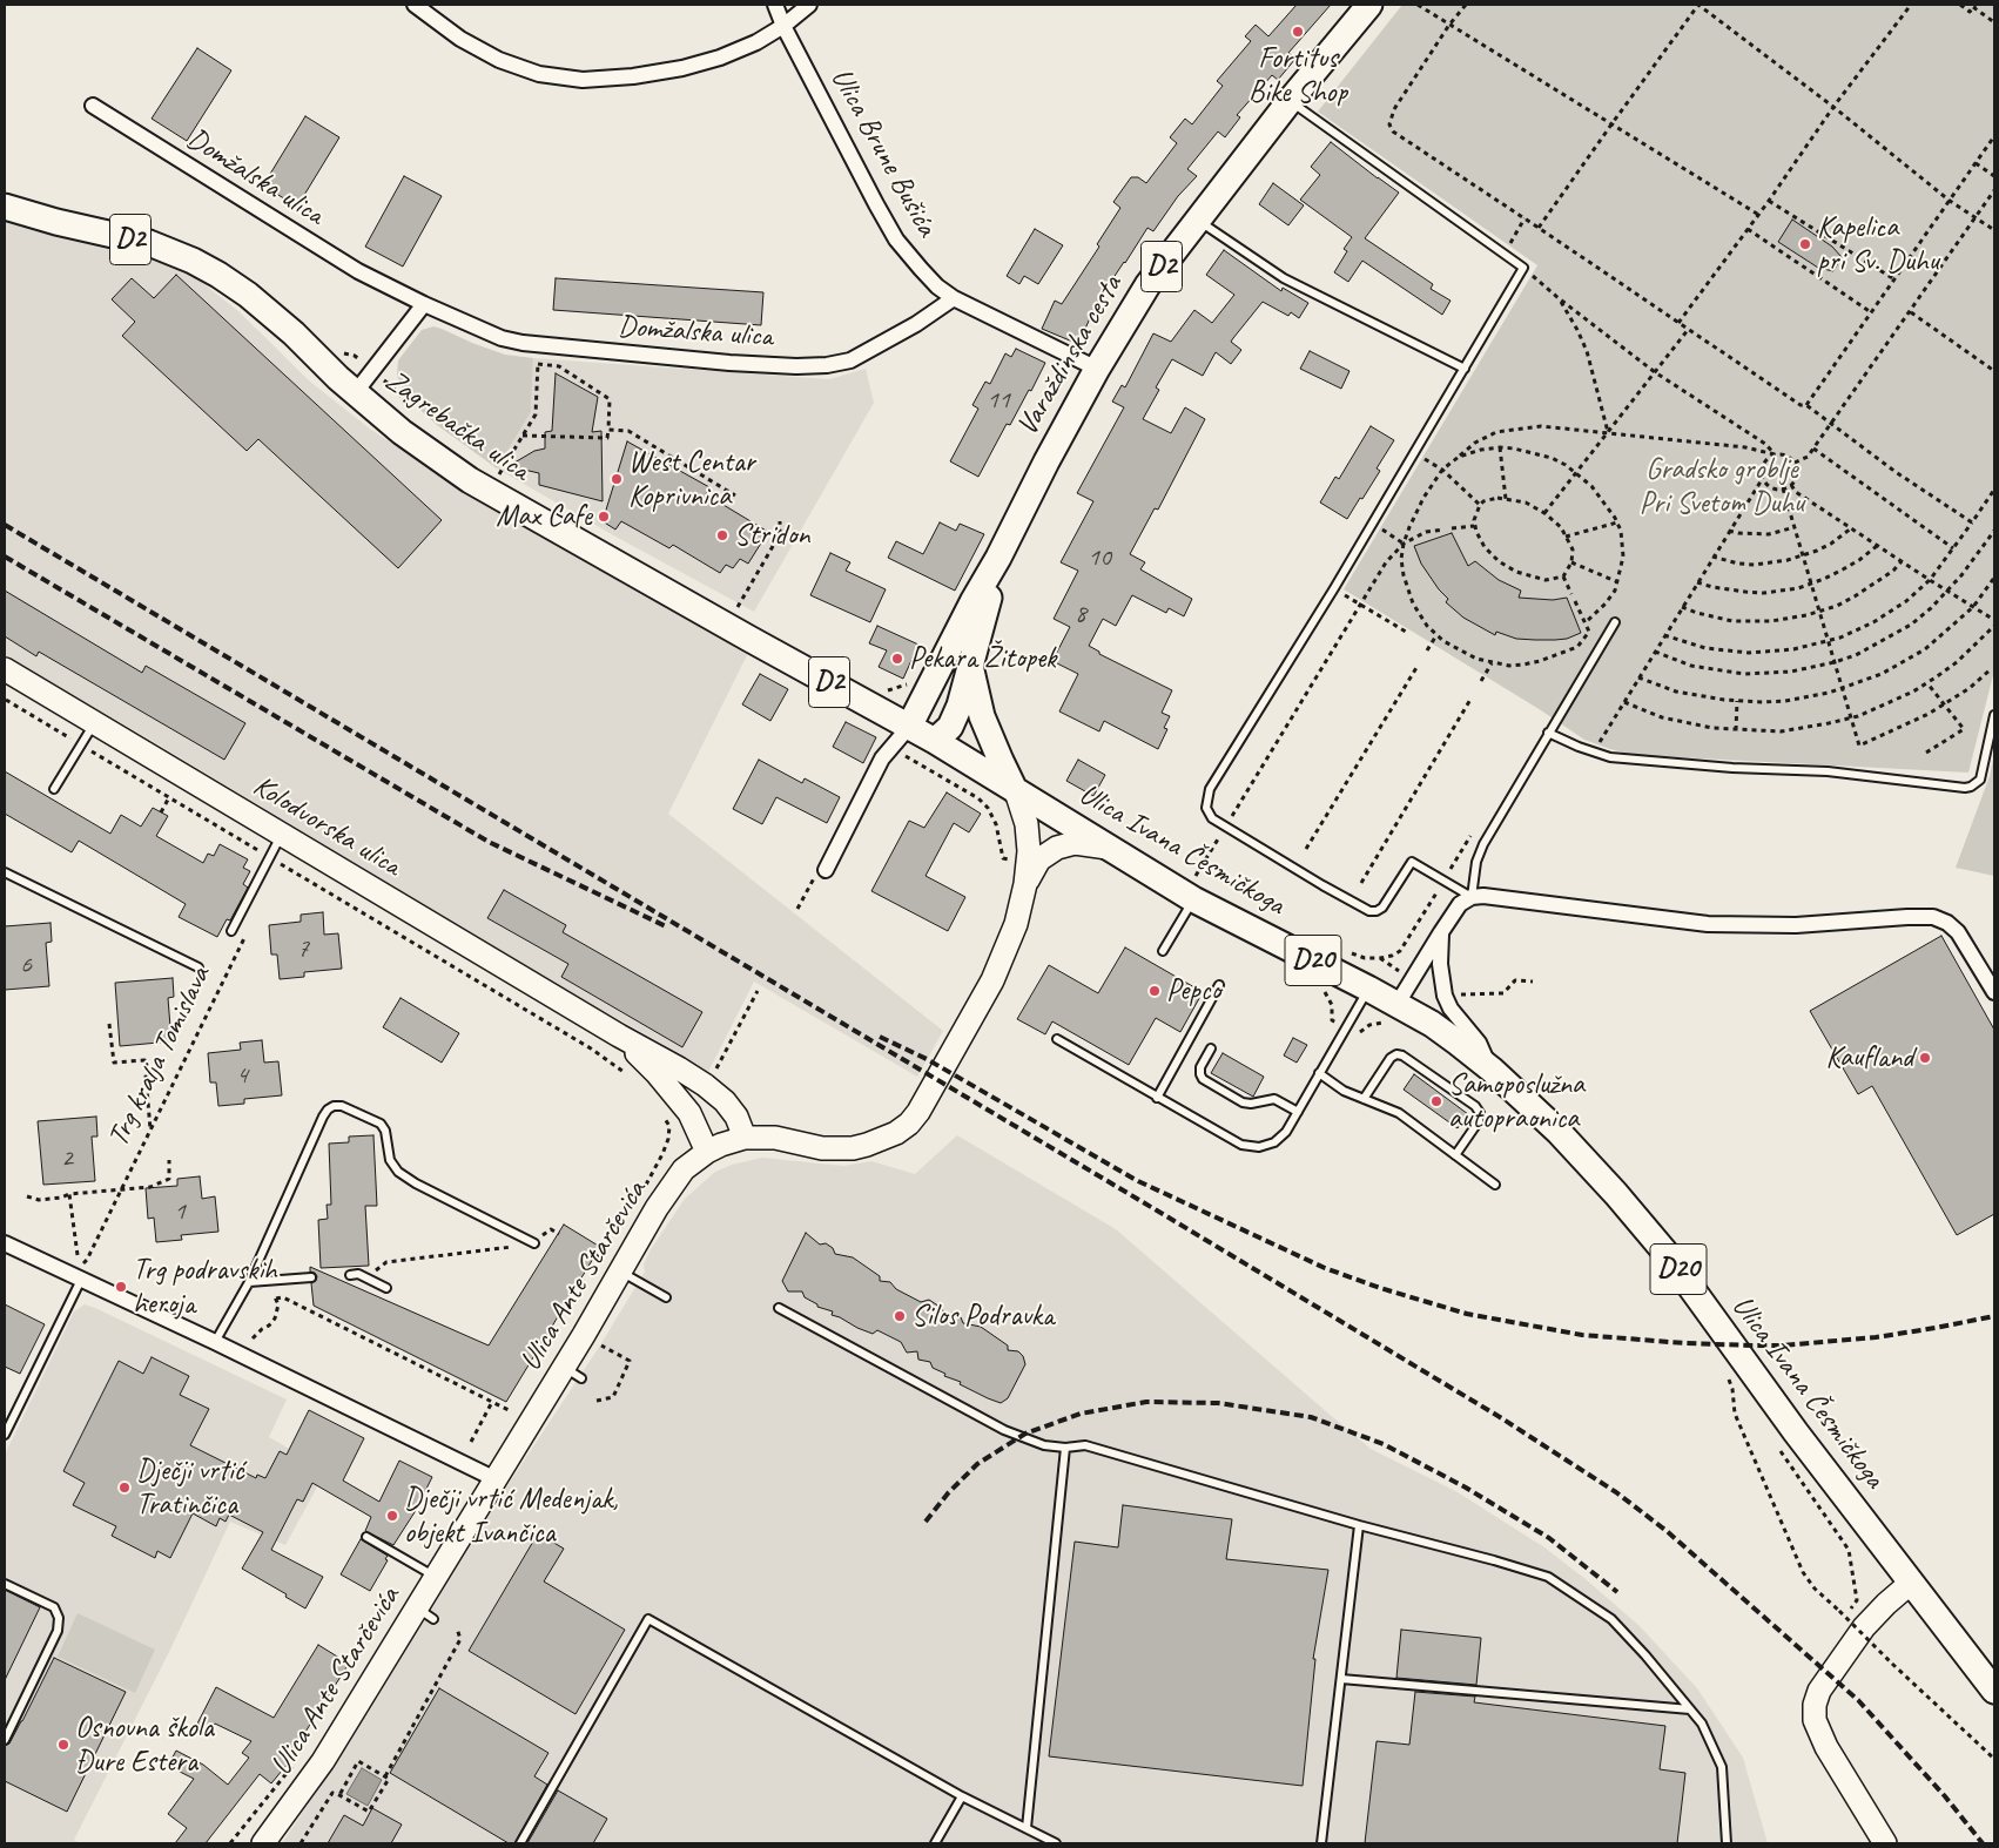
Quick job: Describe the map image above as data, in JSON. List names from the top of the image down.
{
  "streets": {
    "main road": [
      "D2",
      "Varaždinska cesta",
      "Zagrebačka ulica",
      "Kolodvorska ulica",
      "Ulica Ivana Česmičkoga",
      "D20",
      "Ulica Ante Starčevića"
    ],
    "street": ["Ulica Brune Bušića", "Domžalska ulica"],
    "lane": ["Trg kralja Tomislava"]
  },
  "crossings": [
    ["Ulica Brune Bušića", "Domžalska ulica"],
    ["Ulica Brune Bušića", "Varaždinska cesta"],
    ["Varaždinska cesta", "Zagrebačka ulica"],
    ["Varaždinska cesta", "Ulica Ivana Česmičkoga"],
    ["Zagrebačka ulica", "Ulica Ivana Česmičkoga"],
    ["Kolodvorska ulica", "Ulica Ante Starčevića"],
    ["Ulica Ivana Česmičkoga", "Ulica Ante Starčevića"]
  ],
  "parks": ["Gradsko groblje Pri Svetom Duhu"],
  "places": [
    "Fortitus Bike Shop",
    "Kapelica pri Sv. Duhu",
    "West Centar Koprivnica",
    "Max Cafe",
    "Stridon",
    "Pekara Žitopek",
    "Pepco",
    "Kaufland",
    "Samoposlužna autopraonica",
    "Trg podravskih heroja",
    "Silos Podravka",
    "Dječji vrtić Tratinčica",
    "Dječji vrtić Medenjak, objekt Ivančica",
    "Osnovna škola Đure Estera"
  ],
  "house_numbers": [
    "11",
    "10",
    "8",
    "7",
    "6",
    "4",
    "2",
    "1"
  ]
}
